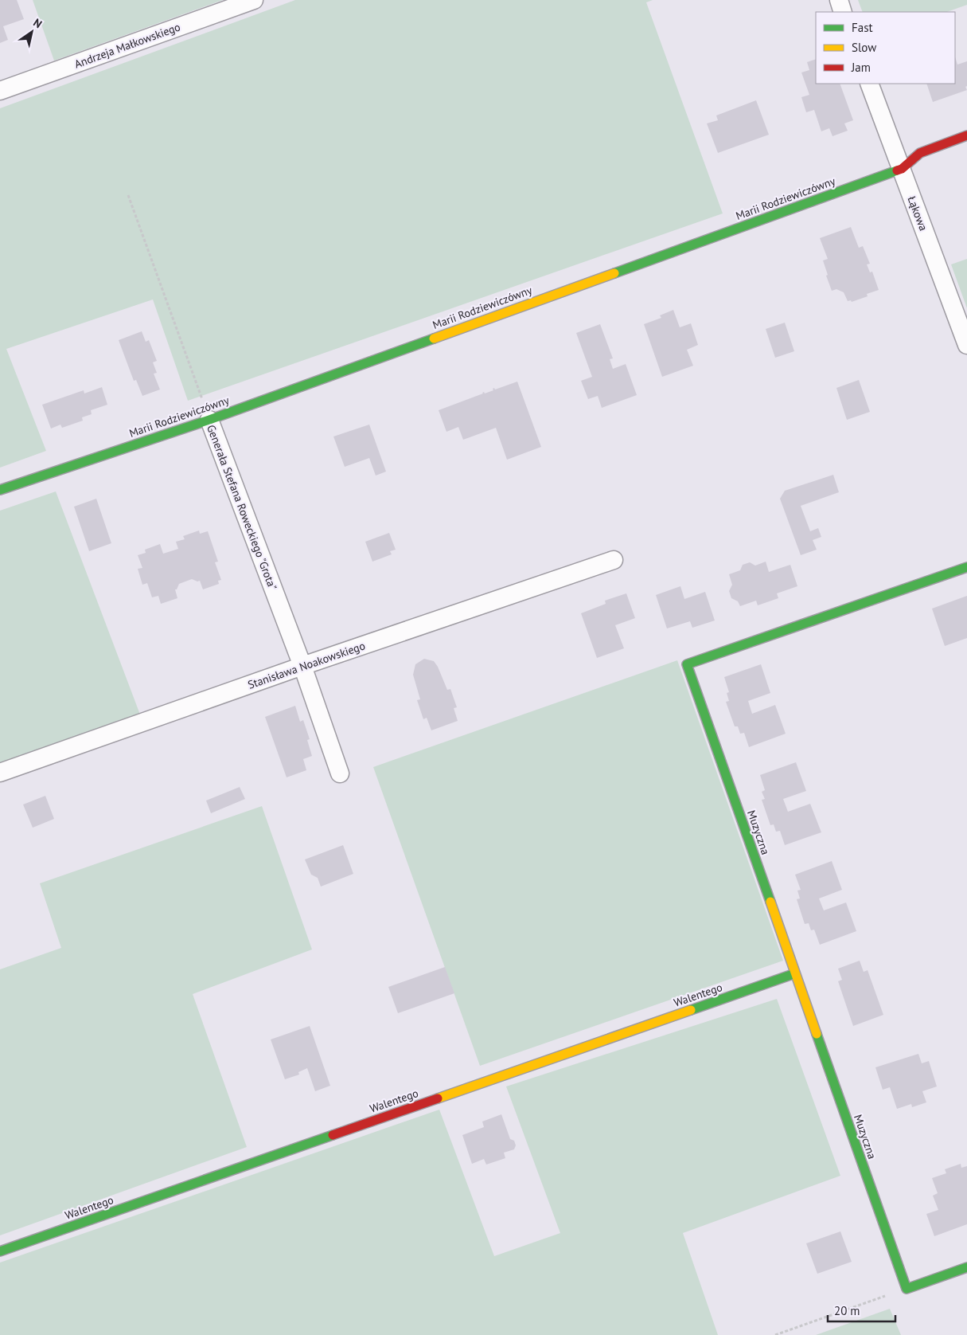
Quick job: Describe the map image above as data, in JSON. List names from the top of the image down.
{
  "streets": {
    "street": [
      "Andrzeja Małkowskiego",
      "Marii Rodziewiczówny",
      "Łąkowa",
      "Generała Stefana Roweckiego \"Grota\"",
      "Stanisława Noakowskiego",
      "Muzyczna",
      "Walentego"
    ]
  },
  "crossings": [
    ["Marii Rodziewiczówny", "Łąkowa"],
    ["Marii Rodziewiczówny", "Generała Stefana Roweckiego \"Grota\""],
    ["Generała Stefana Roweckiego \"Grota\"", "Stanisława Noakowskiego"],
    ["Muzyczna", "Walentego"]
  ],
  "legend": ["Fast", "Slow", "Jam"],
  "scale_bar": "20 m",
  "north": "top right"
}
